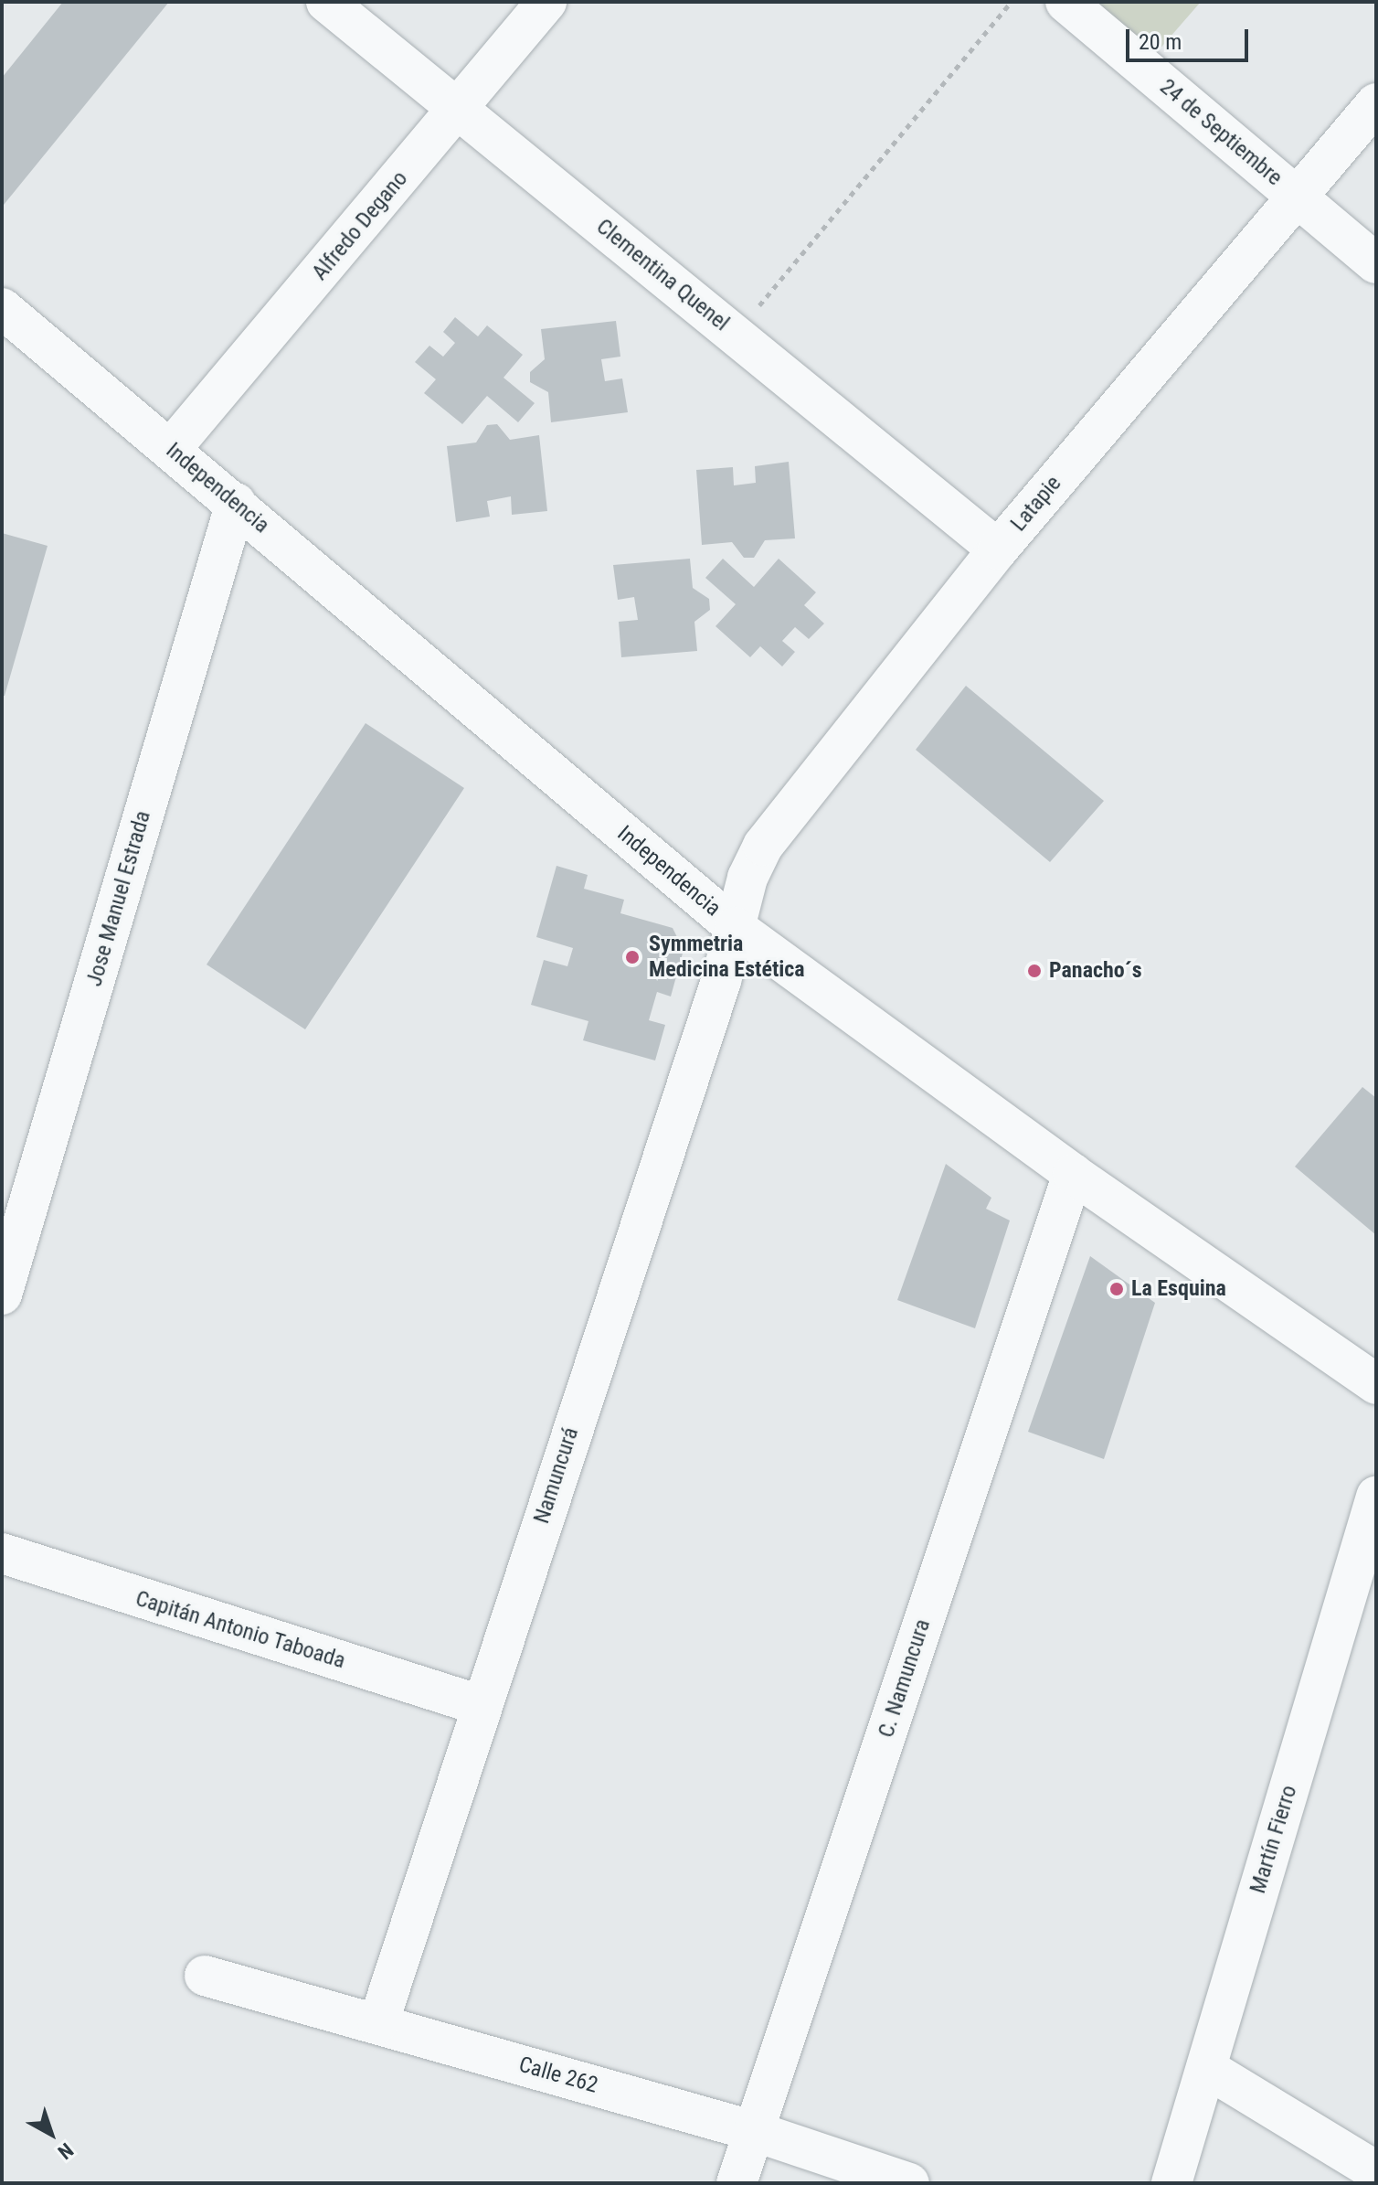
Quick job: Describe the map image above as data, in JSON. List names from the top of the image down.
{
  "streets": {
    "street": [
      "24 de Septiembre",
      "Alfredo Degano",
      "Clementina Quenel",
      "Independencia",
      "Latapie",
      "Jose Manuel Estrada",
      "Namuncurá",
      "Capitán Antonio Taboada",
      "C. Namuncura",
      "Martín Fierro",
      "Calle 262"
    ]
  },
  "crossings": [
    ["24 de Septiembre", "Latapie"],
    ["Alfredo Degano", "Clementina Quenel"],
    ["Alfredo Degano", "Independencia"],
    ["Clementina Quenel", "Latapie"],
    ["Independencia", "Latapie"],
    ["Independencia", "Jose Manuel Estrada"],
    ["Independencia", "Namuncurá"],
    ["Independencia", "C. Namuncura"],
    ["Latapie", "Namuncurá"],
    ["Namuncurá", "Capitán Antonio Taboada"],
    ["Namuncurá", "Calle 262"],
    ["C. Namuncura", "Calle 262"]
  ],
  "places": ["Symmetria Medicina Estética", "Panacho´s", "La Esquina"],
  "scale_bar": "20 m",
  "north": "bottom right"
}
